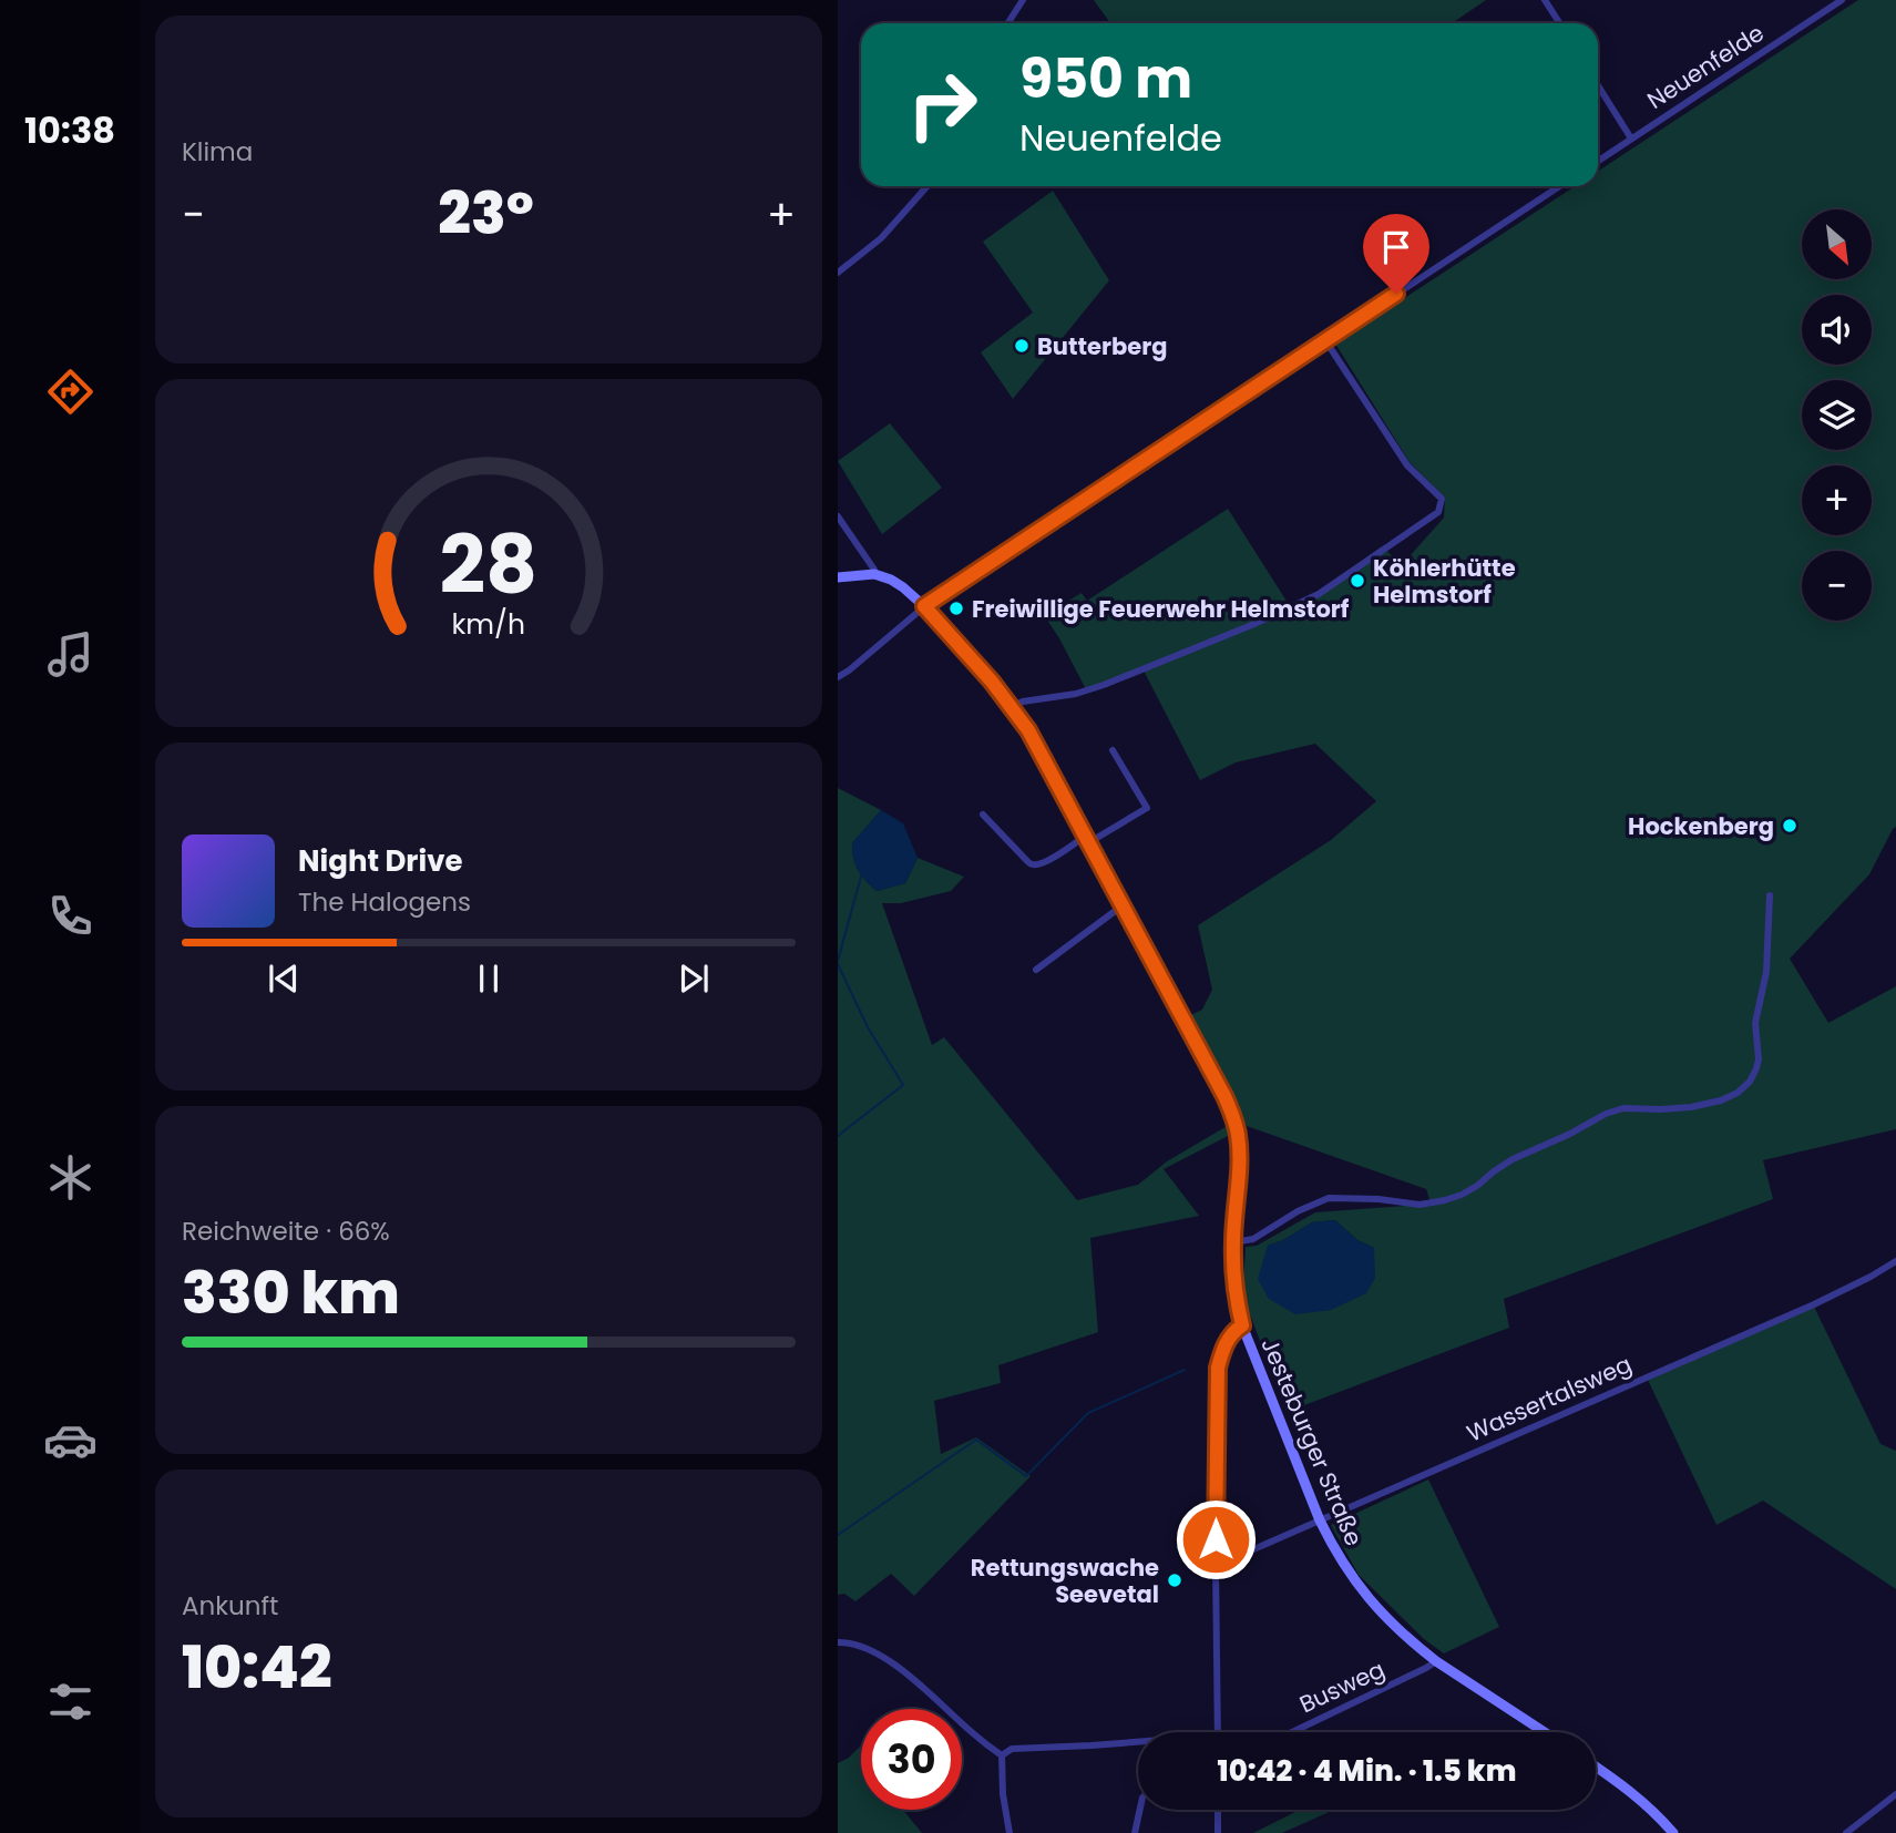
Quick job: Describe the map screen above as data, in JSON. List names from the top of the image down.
{
  "streets": {
    "main road": ["Jesteburger Straße"],
    "street": ["Neuenfelde", "Wassertalsweg", "Busweg"]
  },
  "crossings": [
    ["Wassertalsweg", "Jesteburger Straße"],
    ["Jesteburger Straße", "Busweg"]
  ],
  "places": [
    "Butterberg",
    "Köhlerhütte Helmstorf",
    "Freiwillige Feuerwehr Helmstorf",
    "Hockenberg",
    "Rettungswache Seevetal"
  ],
  "north": "bottom right",
  "page": {
    "tabs": "10:38",
    "tile": [
      "Klima",
      ["Reichweite · 66%", "330 km"],
      ["Ankunft", "10:42"]
    ],
    "turn": ["950 m", "Neuenfelde"],
    "heat": ["−", "23°", "+"],
    "map_buttons": ["+", "−"],
    "song": ["Night Drive", "The Halogens"],
    "limit": "30",
    "trip": "10:42 · 4 Min. · 1.5 km",
    "gauge": ["28", "km/h"]
  }
}
